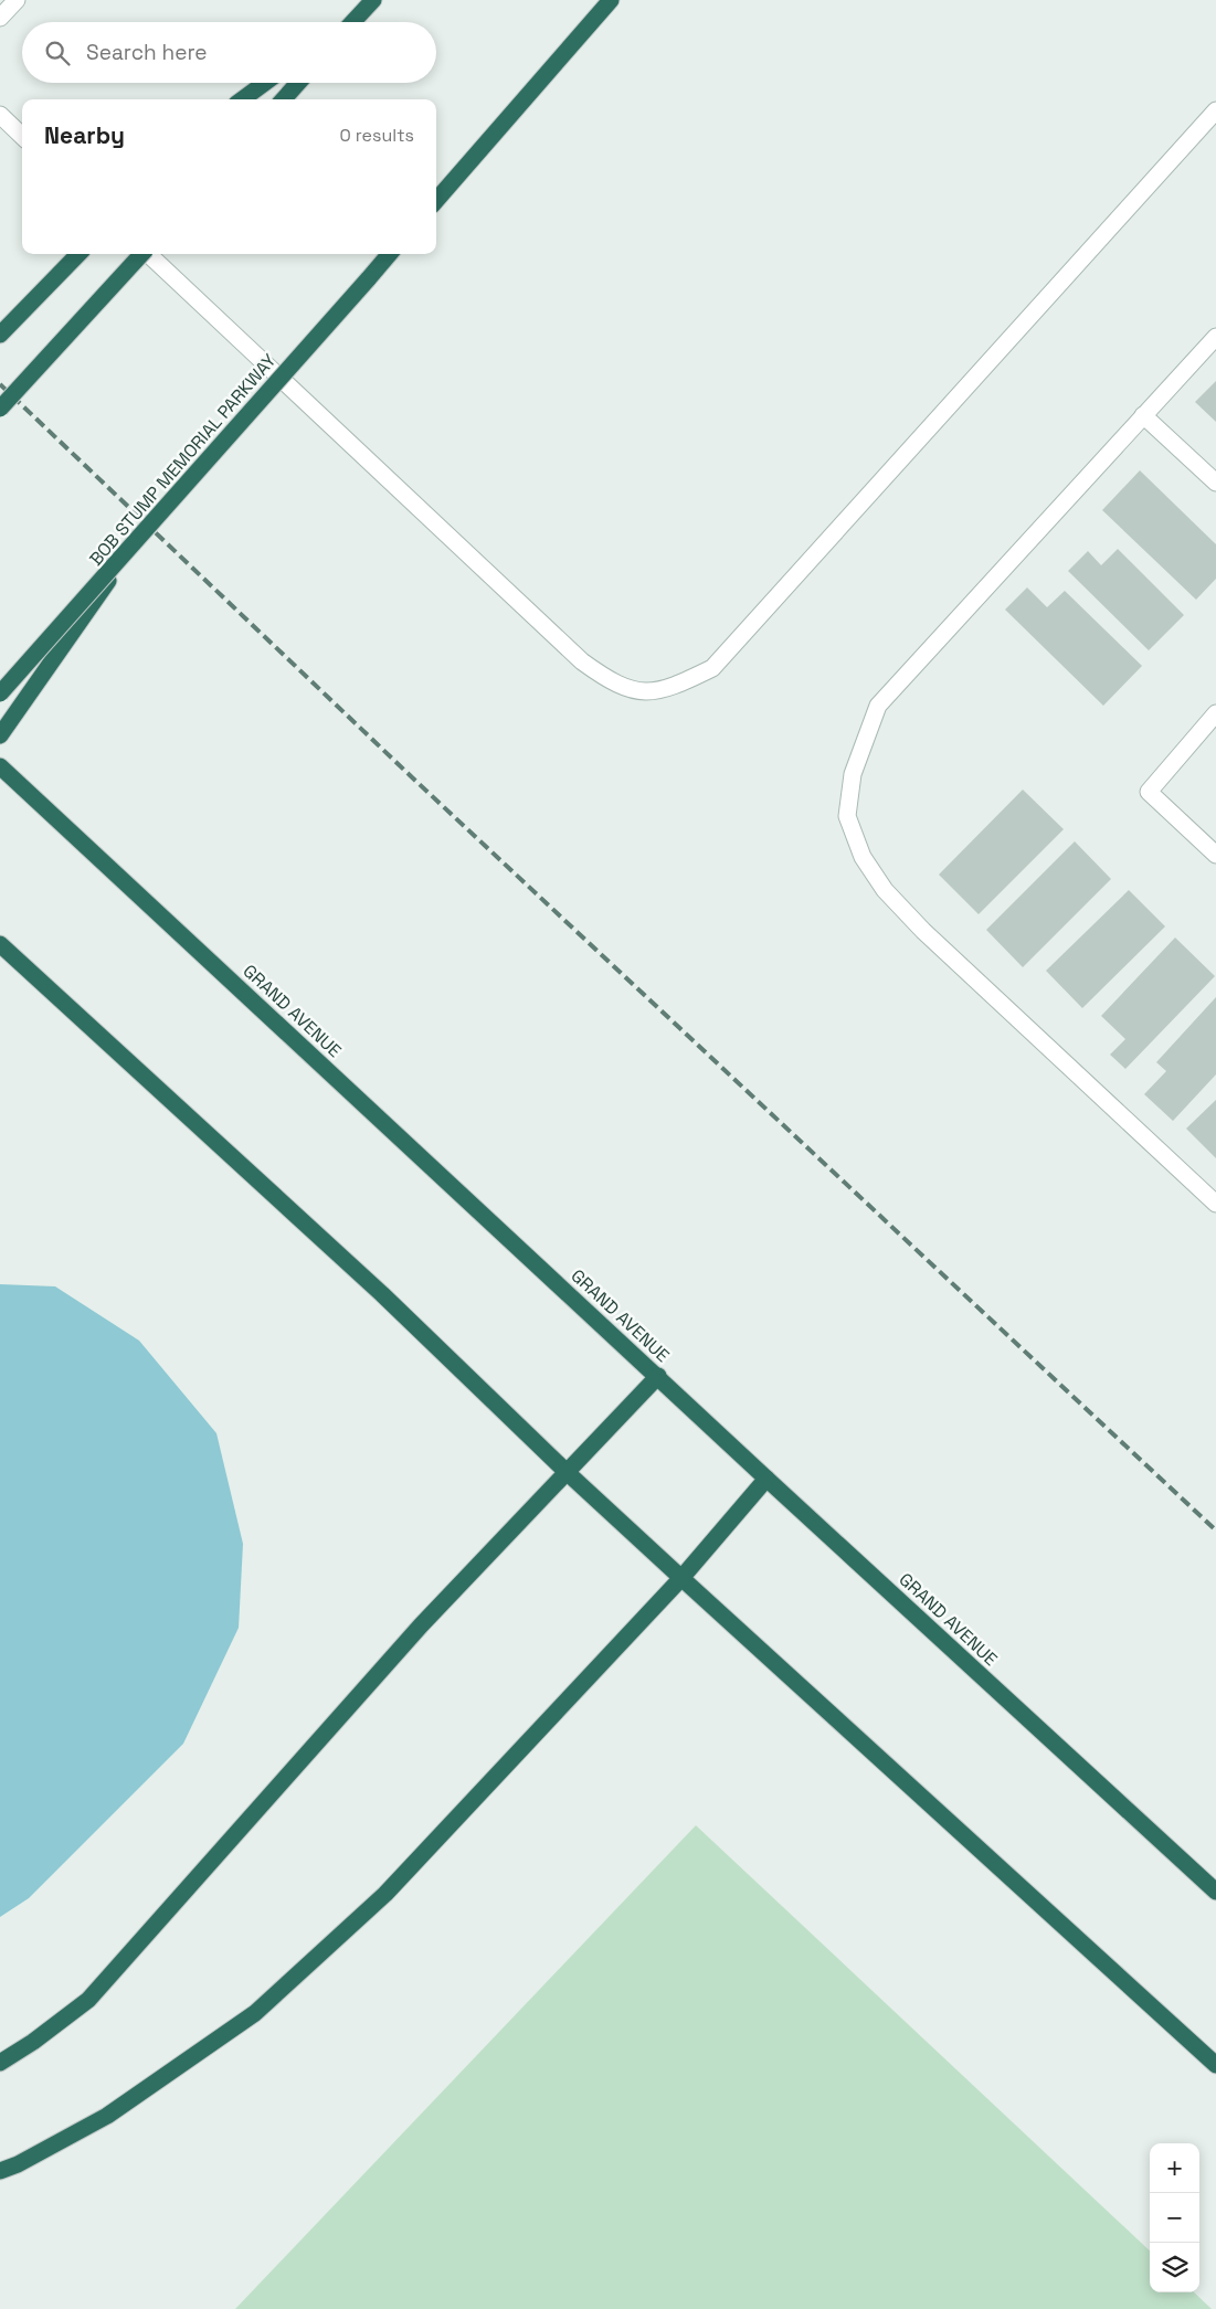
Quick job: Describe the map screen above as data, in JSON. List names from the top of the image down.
{
  "streets": {
    "highway": ["BOB STUMP MEMORIAL PARKWAY", "GRAND AVENUE"]
  },
  "page": {
    "search": "Search here",
    "heading": ["Nearby", "0 results"],
    "map_buttons": ["+", "−"]
  }
}
